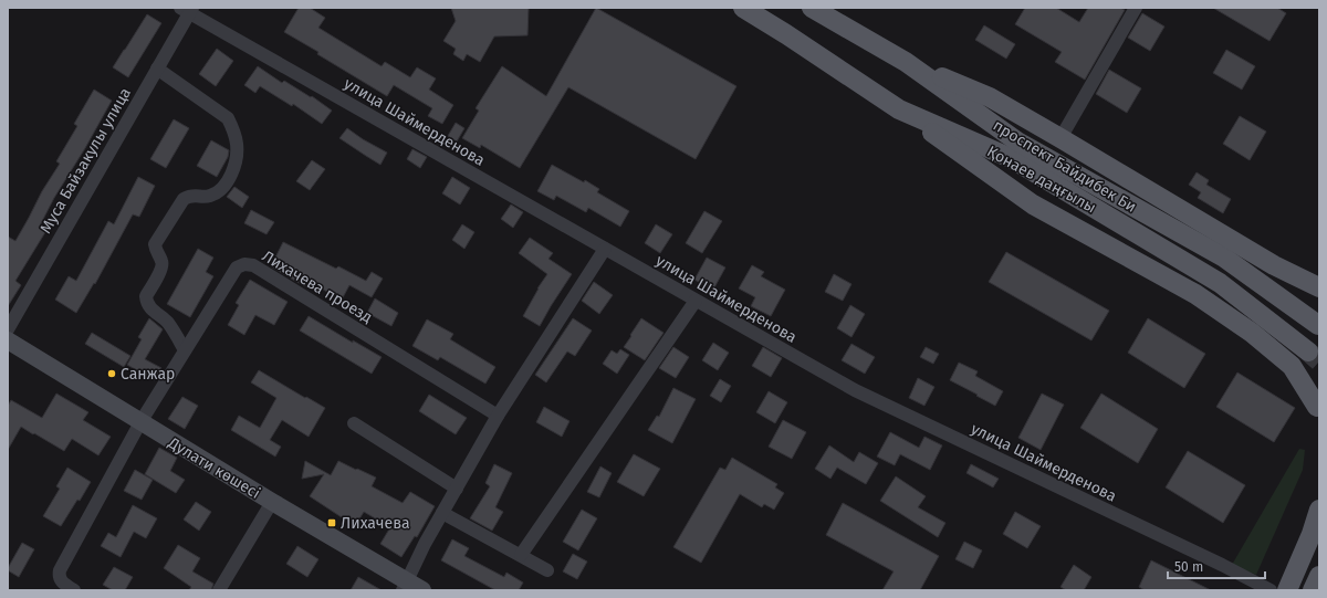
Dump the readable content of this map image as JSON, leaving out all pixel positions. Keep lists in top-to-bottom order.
{
  "streets": {
    "main road": ["проспект Байдибек Би", "Қонаев даңғылы", "Дулати көшесі"],
    "street": ["улица Шаймерденова", "Муса Байзакулы улица", "Лихачева проезд"]
  },
  "crossings": [
    ["улица Шаймерденова", "Муса Байзакулы улица"],
    ["Лихачева проезд", "Дулати көшесі"]
  ],
  "places": {
    "other": ["Санжар"],
    "transit": ["Лихачева"]
  },
  "scale_bar": "50 m"
}
